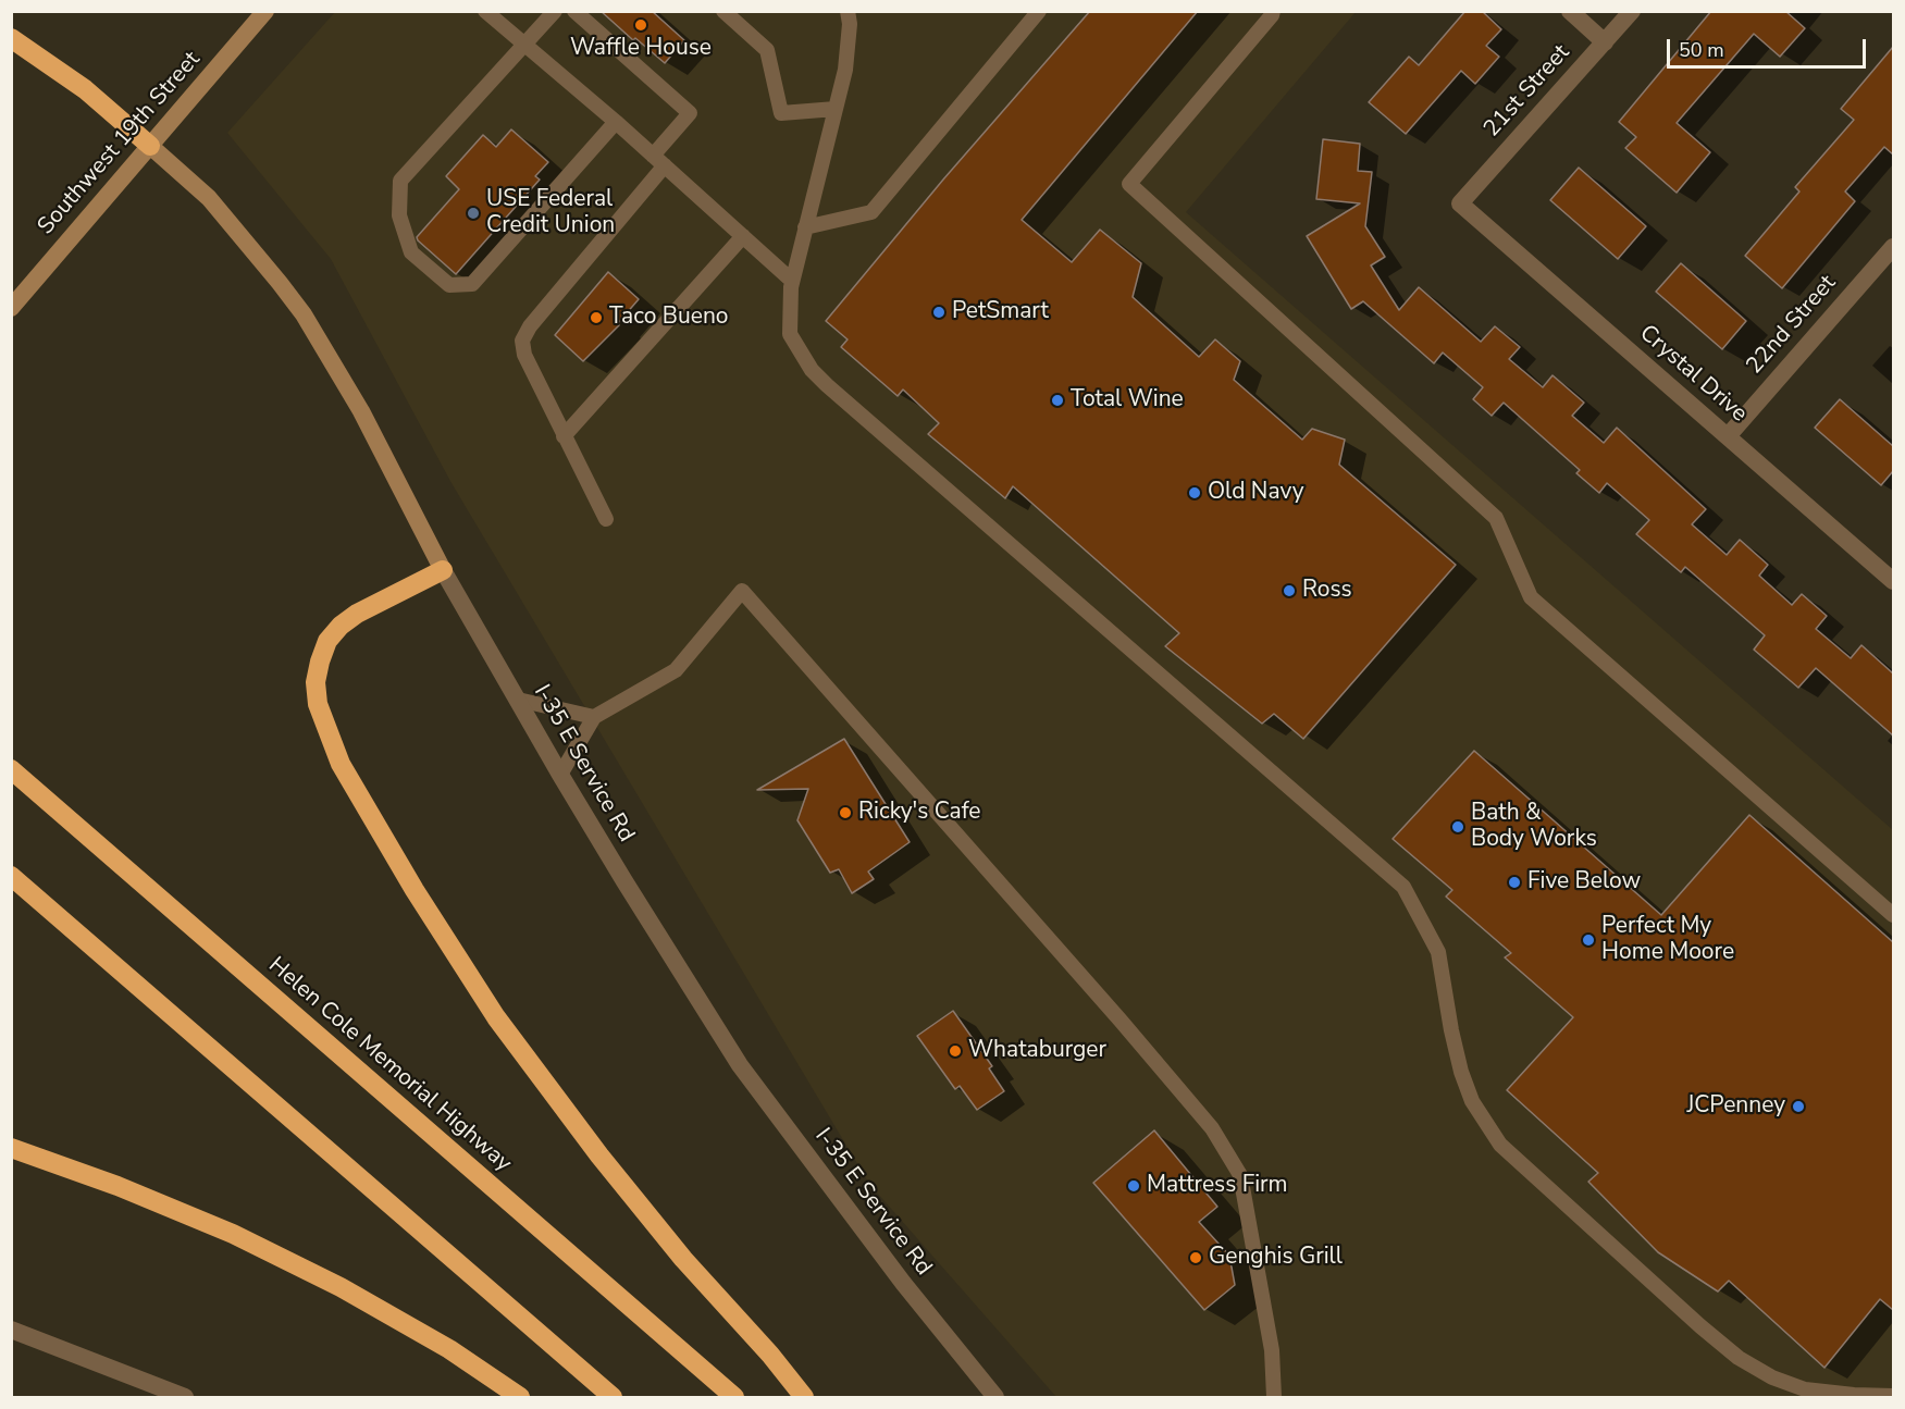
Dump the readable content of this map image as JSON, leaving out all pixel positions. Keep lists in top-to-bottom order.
{
  "streets": {
    "highway": ["Helen Cole Memorial Highway"],
    "main road": ["Southwest 19th Street", "I-35 E Service Rd"],
    "street": ["21st Street", "22nd Street", "Crystal Drive"]
  },
  "crossings": [
    ["21st Street", "Crystal Drive"],
    ["Southwest 19th Street", "I-35 E Service Rd"],
    ["22nd Street", "Crystal Drive"]
  ],
  "places": [
    "Waffle House",
    "USE Federal Credit Union",
    "PetSmart",
    "Taco Bueno",
    "Total Wine",
    "Old Navy",
    "Ross",
    "Ricky's Cafe",
    "Bath & Body Works",
    "Five Below",
    "Perfect My Home Moore",
    "Whataburger",
    "JCPenney",
    "Mattress Firm",
    "Genghis Grill"
  ],
  "scale_bar": "50 m"
}
